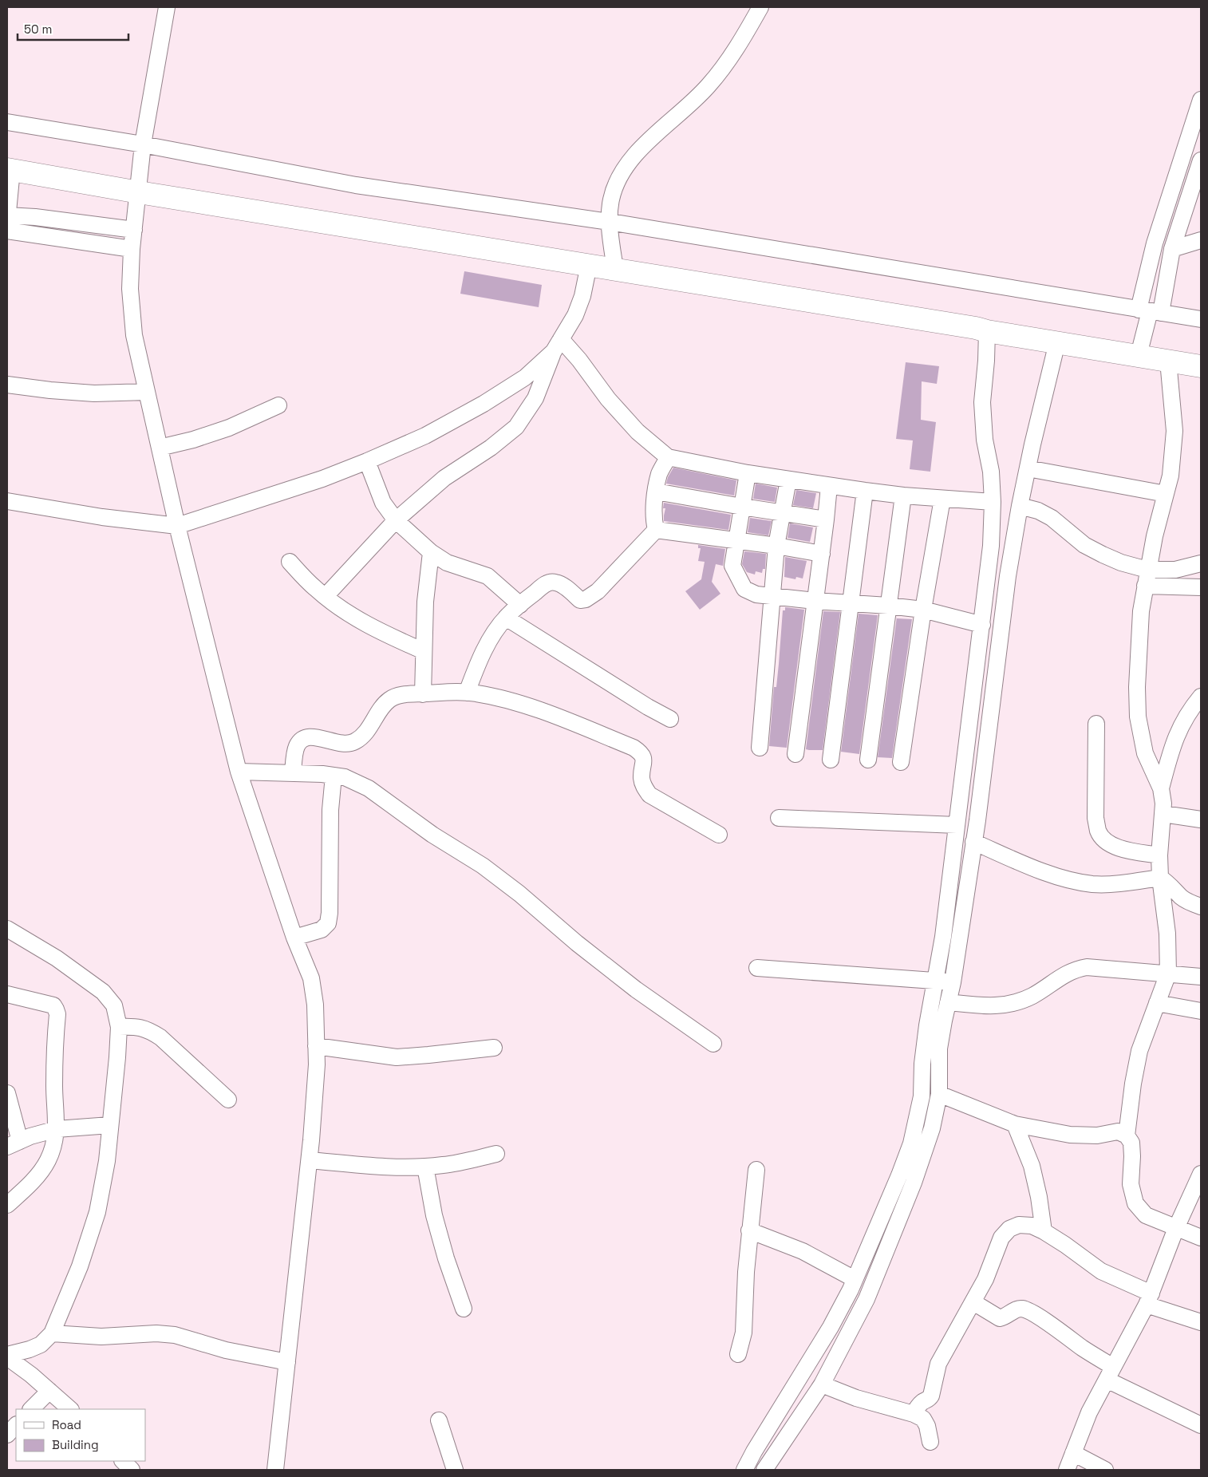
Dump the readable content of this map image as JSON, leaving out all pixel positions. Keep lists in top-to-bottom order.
{
  "legend": ["Road", "Building"],
  "scale_bar": "50 m"
}
